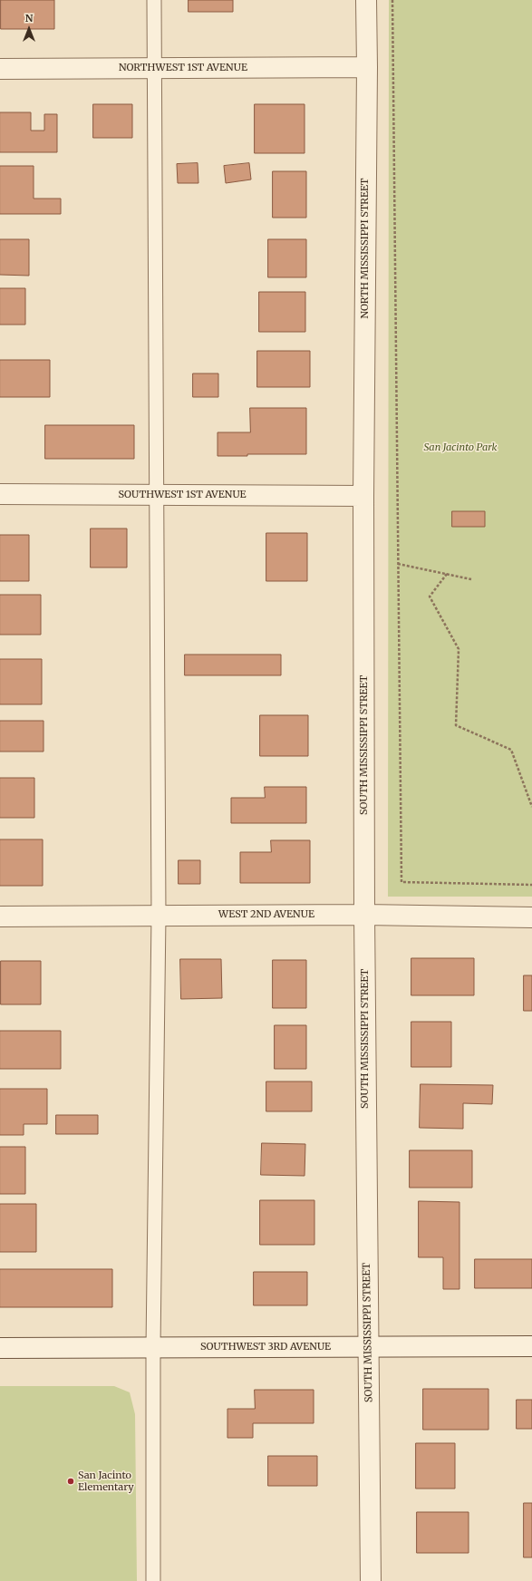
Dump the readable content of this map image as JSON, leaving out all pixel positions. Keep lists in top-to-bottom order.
{
  "streets": {
    "street": [
      "NORTHWEST 1ST AVENUE",
      "NORTH MISSISSIPPI STREET",
      "SOUTHWEST 1ST AVENUE",
      "SOUTH MISSISSIPPI STREET",
      "WEST 2ND AVENUE",
      "SOUTHWEST 3RD AVENUE"
    ]
  },
  "crossings": [
    ["NORTHWEST 1ST AVENUE", "NORTH MISSISSIPPI STREET"],
    ["NORTH MISSISSIPPI STREET", "SOUTHWEST 1ST AVENUE"],
    ["NORTH MISSISSIPPI STREET", "SOUTH MISSISSIPPI STREET"],
    ["SOUTHWEST 1ST AVENUE", "SOUTH MISSISSIPPI STREET"],
    ["SOUTH MISSISSIPPI STREET", "WEST 2ND AVENUE"],
    ["SOUTH MISSISSIPPI STREET", "SOUTHWEST 3RD AVENUE"]
  ],
  "parks": ["San Jacinto Park"],
  "places": ["San Jacinto Elementary"],
  "north": "top"
}
